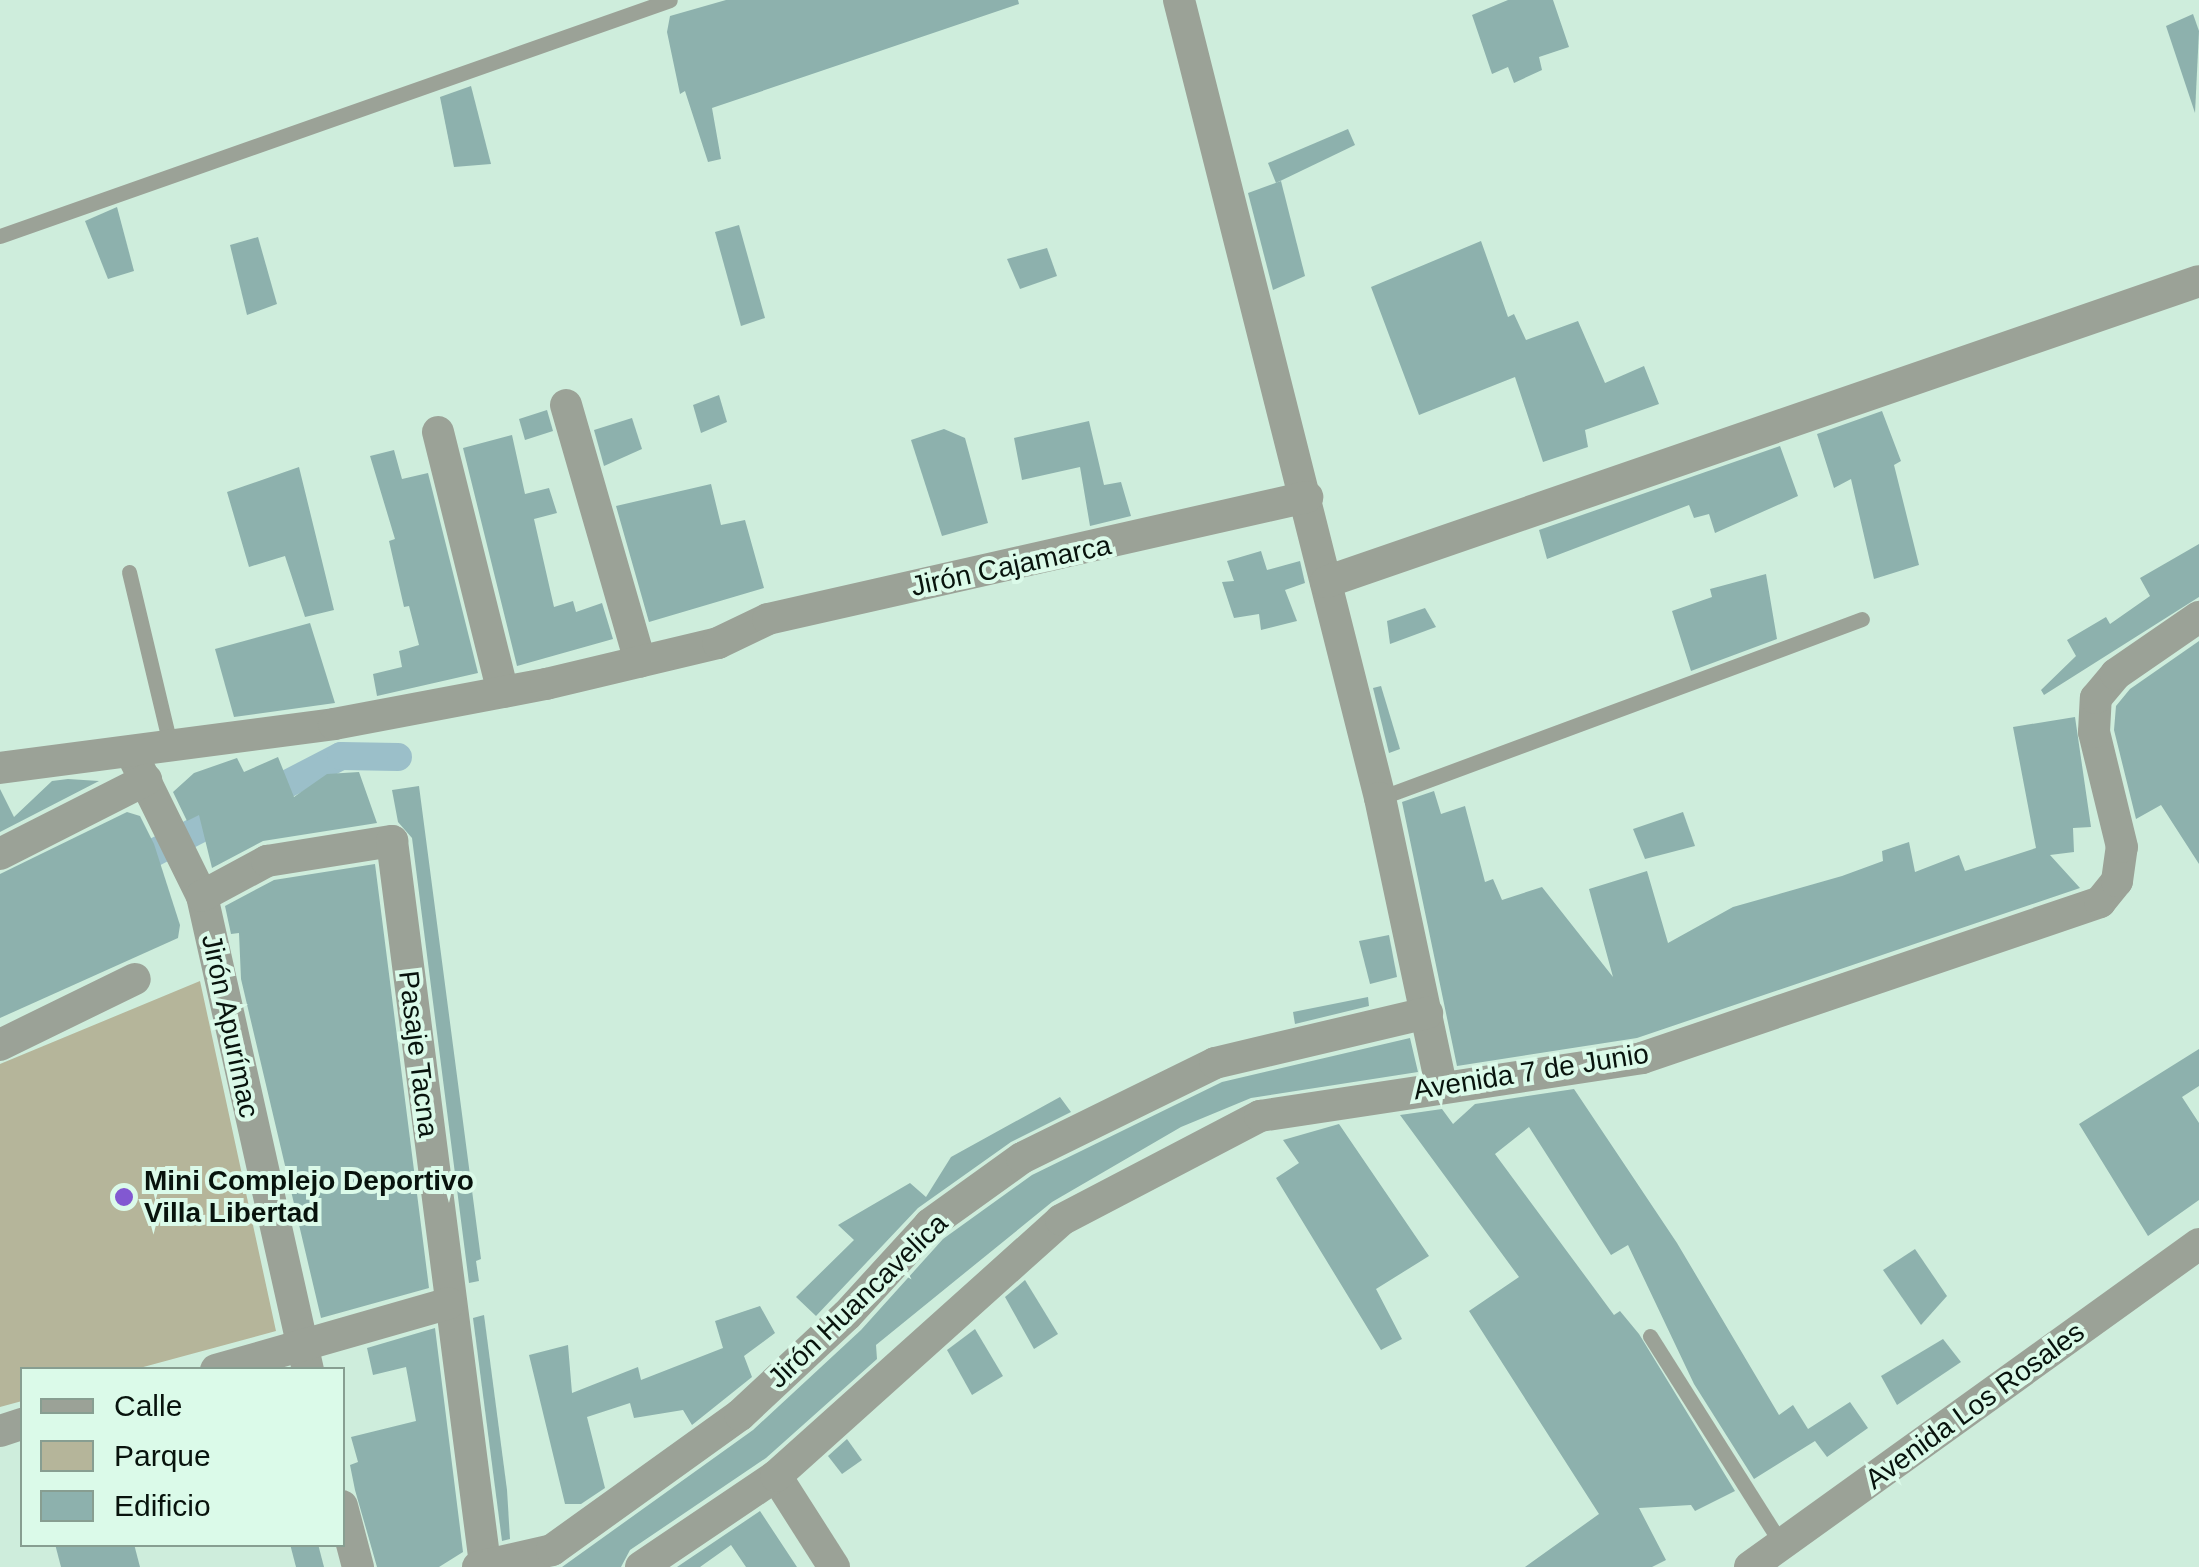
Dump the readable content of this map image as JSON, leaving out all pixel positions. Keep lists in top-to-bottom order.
{
  "streets": {
    "street": [
      "Jirón Cajamarca",
      "Jirón Apurímac",
      "Pasaje Tacna",
      "Avenida 7 de Junio",
      "Jirón Huancavelica",
      "Avenida Los Rosales"
    ]
  },
  "crossings": [
    ["Jirón Cajamarca", "Jirón Apurímac"],
    ["Jirón Apurímac", "Pasaje Tacna"],
    ["Pasaje Tacna", "Jirón Huancavelica"]
  ],
  "places": ["Mini Complejo Deportivo Villa Libertad"],
  "legend": ["Calle", "Parque", "Edificio"]
}
